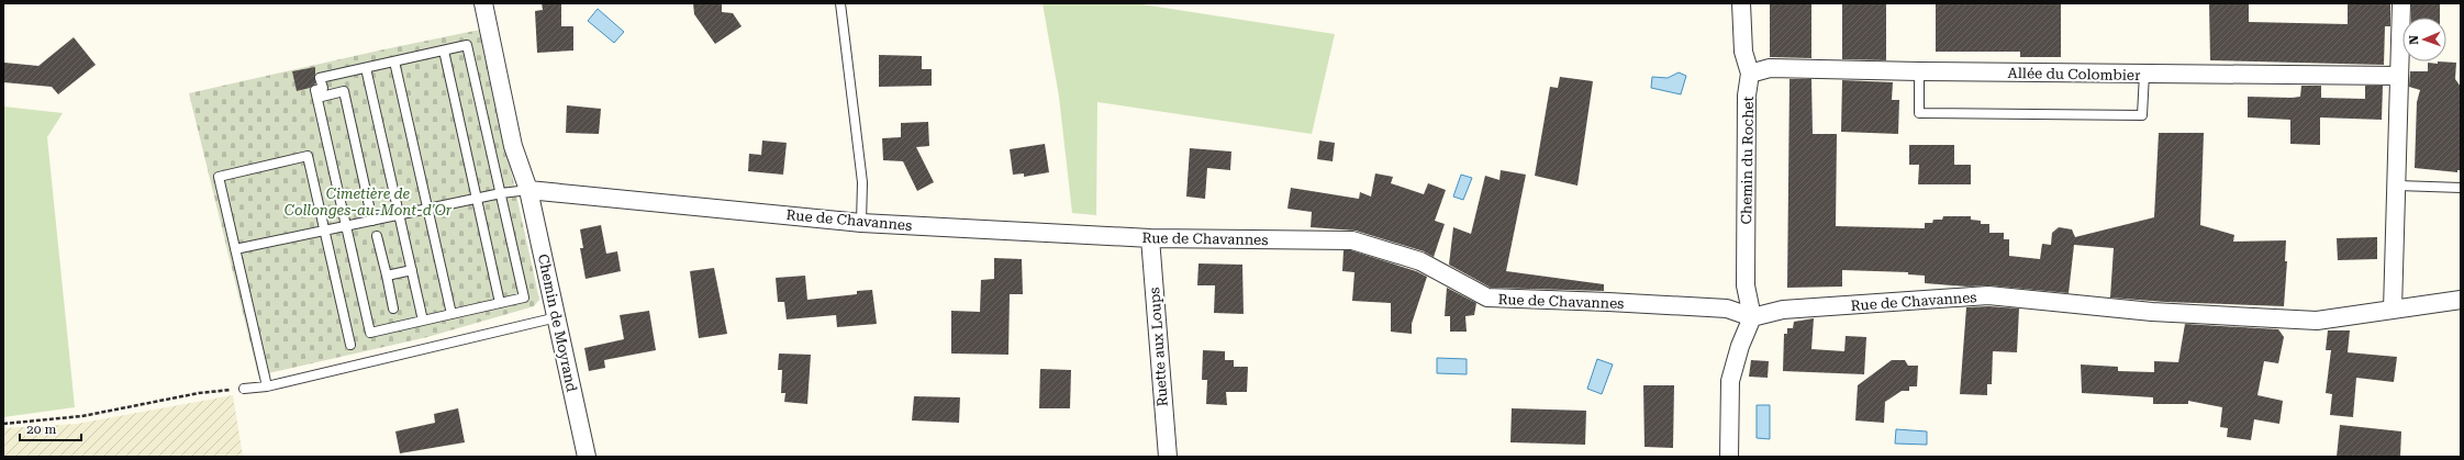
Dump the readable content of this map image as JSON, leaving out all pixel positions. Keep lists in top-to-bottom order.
{
  "streets": {
    "street": [
      "Allée du Colombier",
      "Chemin du Rochet",
      "Rue de Chavannes",
      "Chemin de Moyrand",
      "Ruette aux Loups"
    ]
  },
  "crossings": [
    ["Allée du Colombier", "Chemin du Rochet"],
    ["Chemin du Rochet", "Rue de Chavannes"],
    ["Rue de Chavannes", "Chemin de Moyrand"],
    ["Rue de Chavannes", "Ruette aux Loups"]
  ],
  "parks": ["Cimetière de Collonges-au-Mont-d'Or"],
  "scale_bar": "20 m",
  "north": "left"
}
